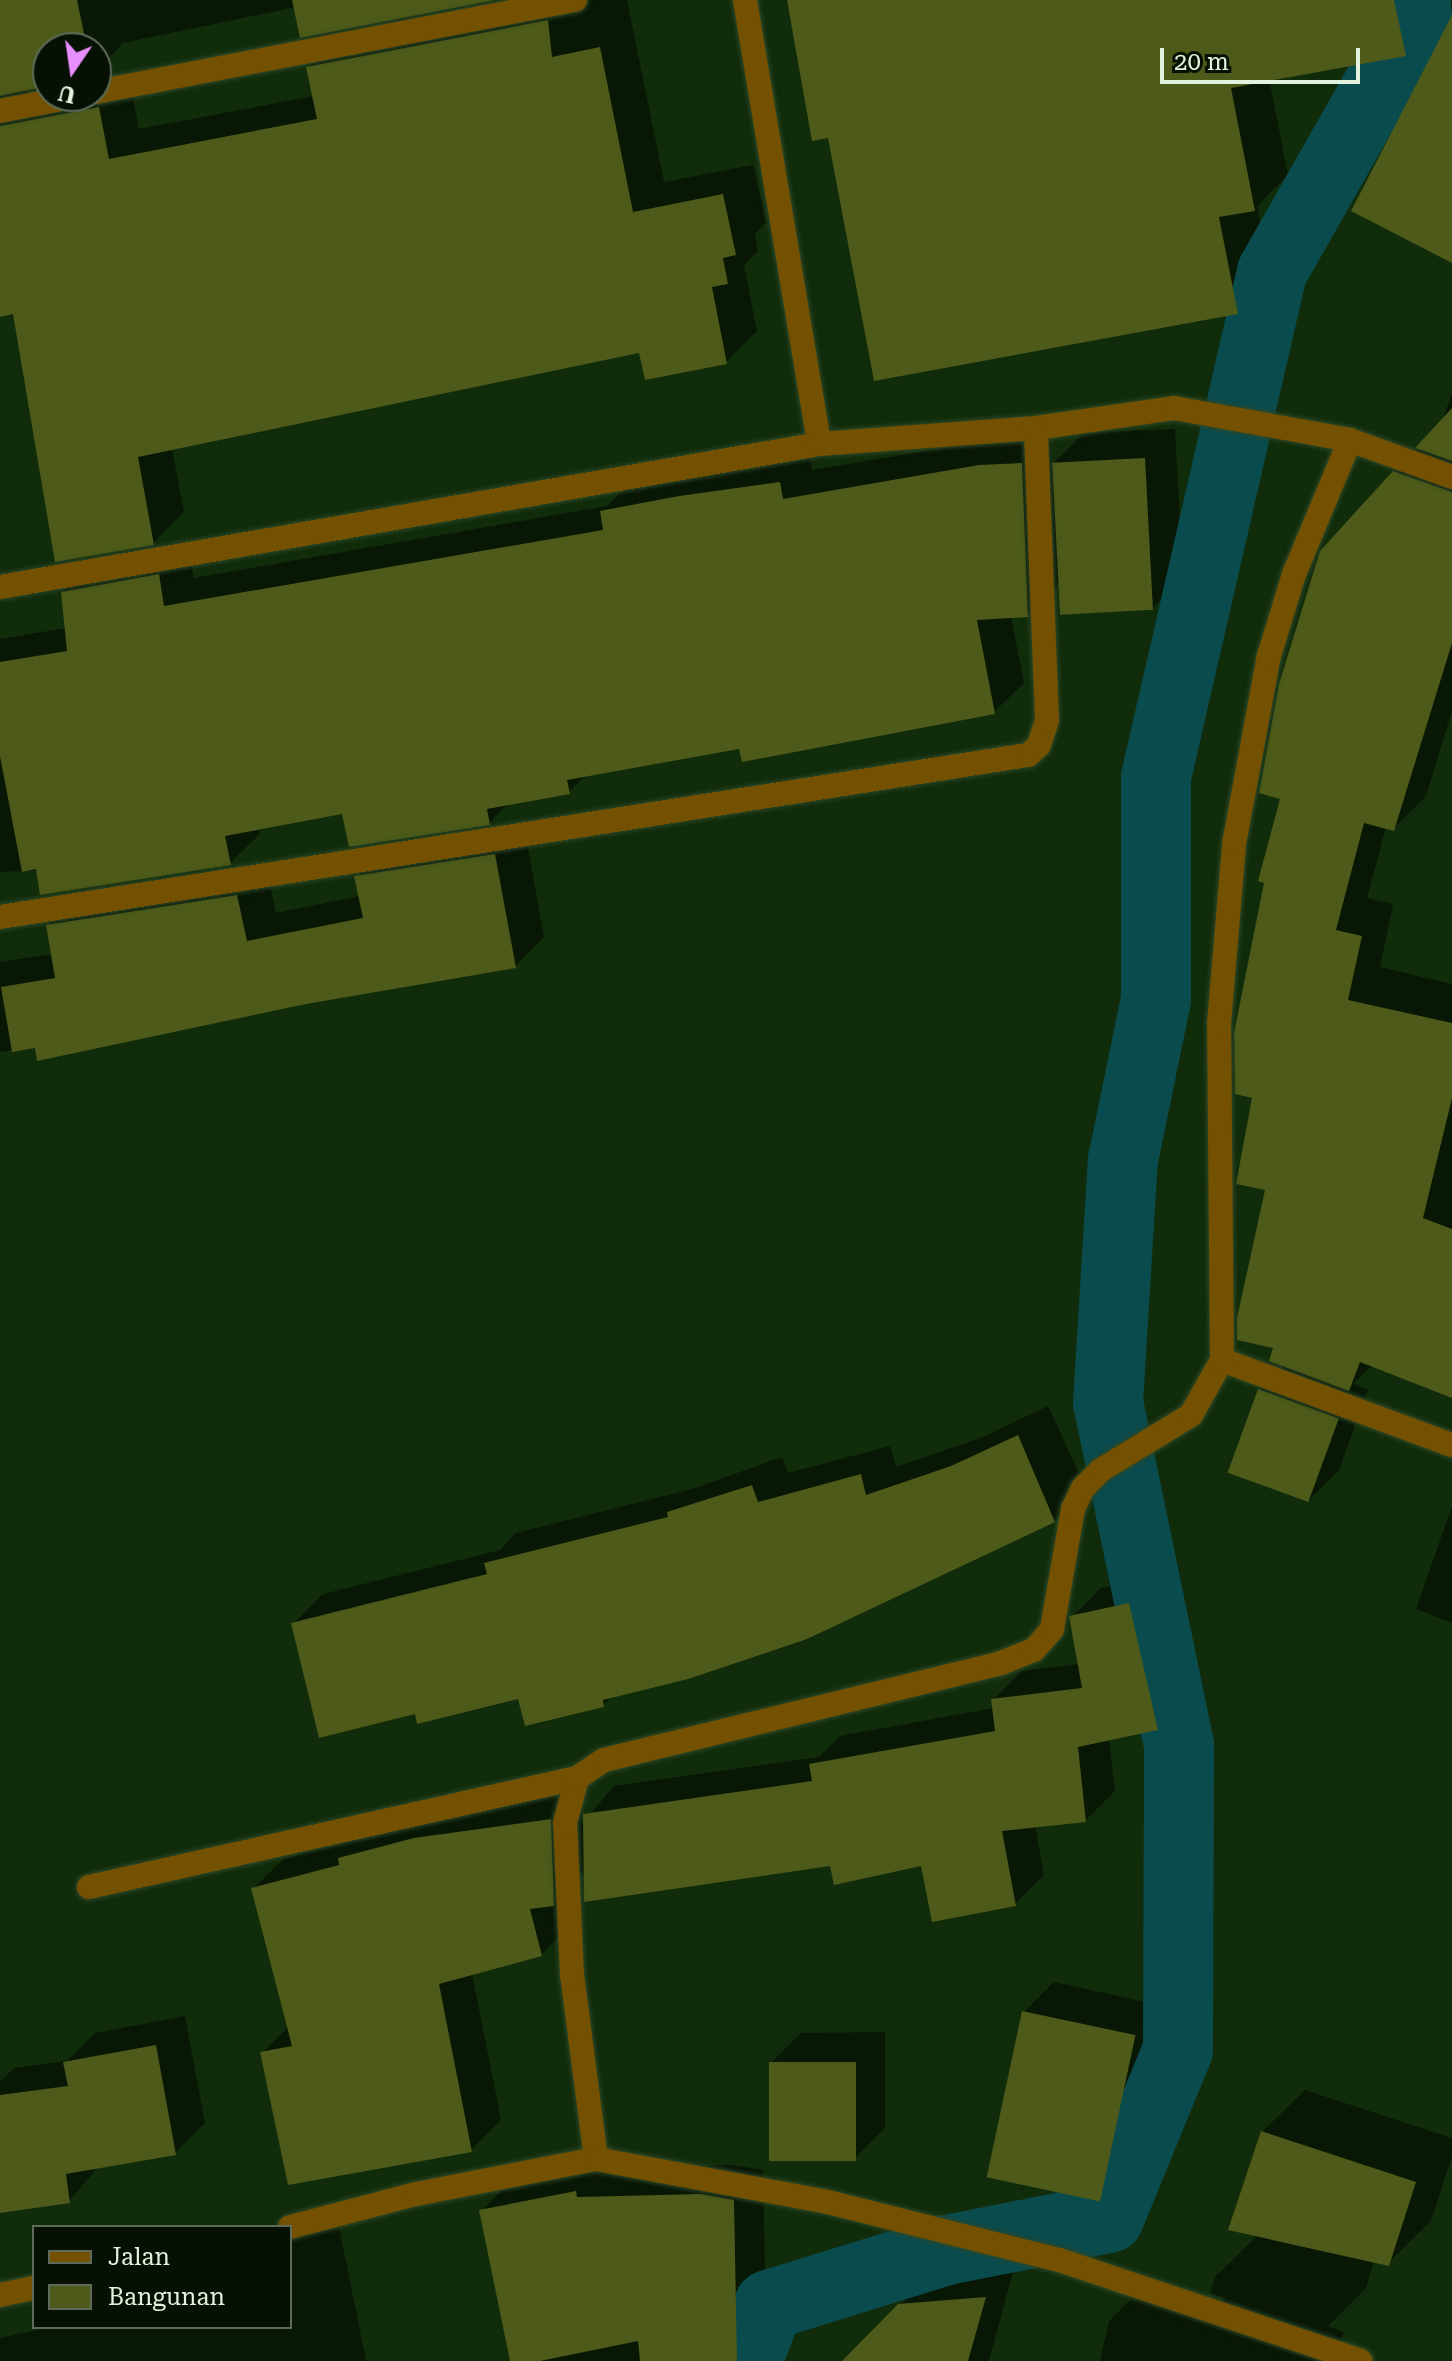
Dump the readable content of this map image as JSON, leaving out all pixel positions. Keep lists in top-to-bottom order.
{
  "legend": ["Jalan", "Bangunan"],
  "scale_bar": "20 m",
  "north": "bottom"
}
